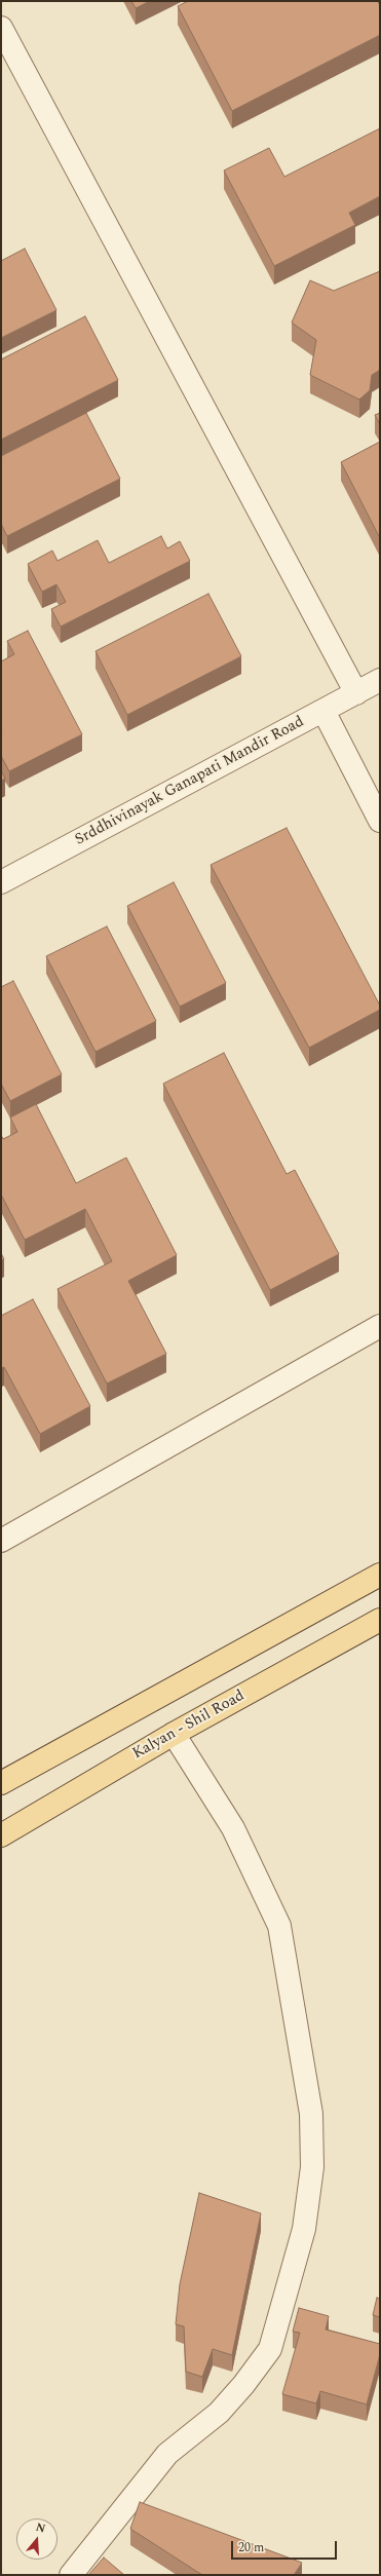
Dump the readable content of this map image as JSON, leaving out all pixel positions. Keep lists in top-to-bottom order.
{
  "streets": {
    "main road": ["Kalyan - Shil Road"],
    "street": ["Srddhivinayak Ganapati Mandir Road"]
  },
  "scale_bar": "20 m",
  "north": "top"
}
